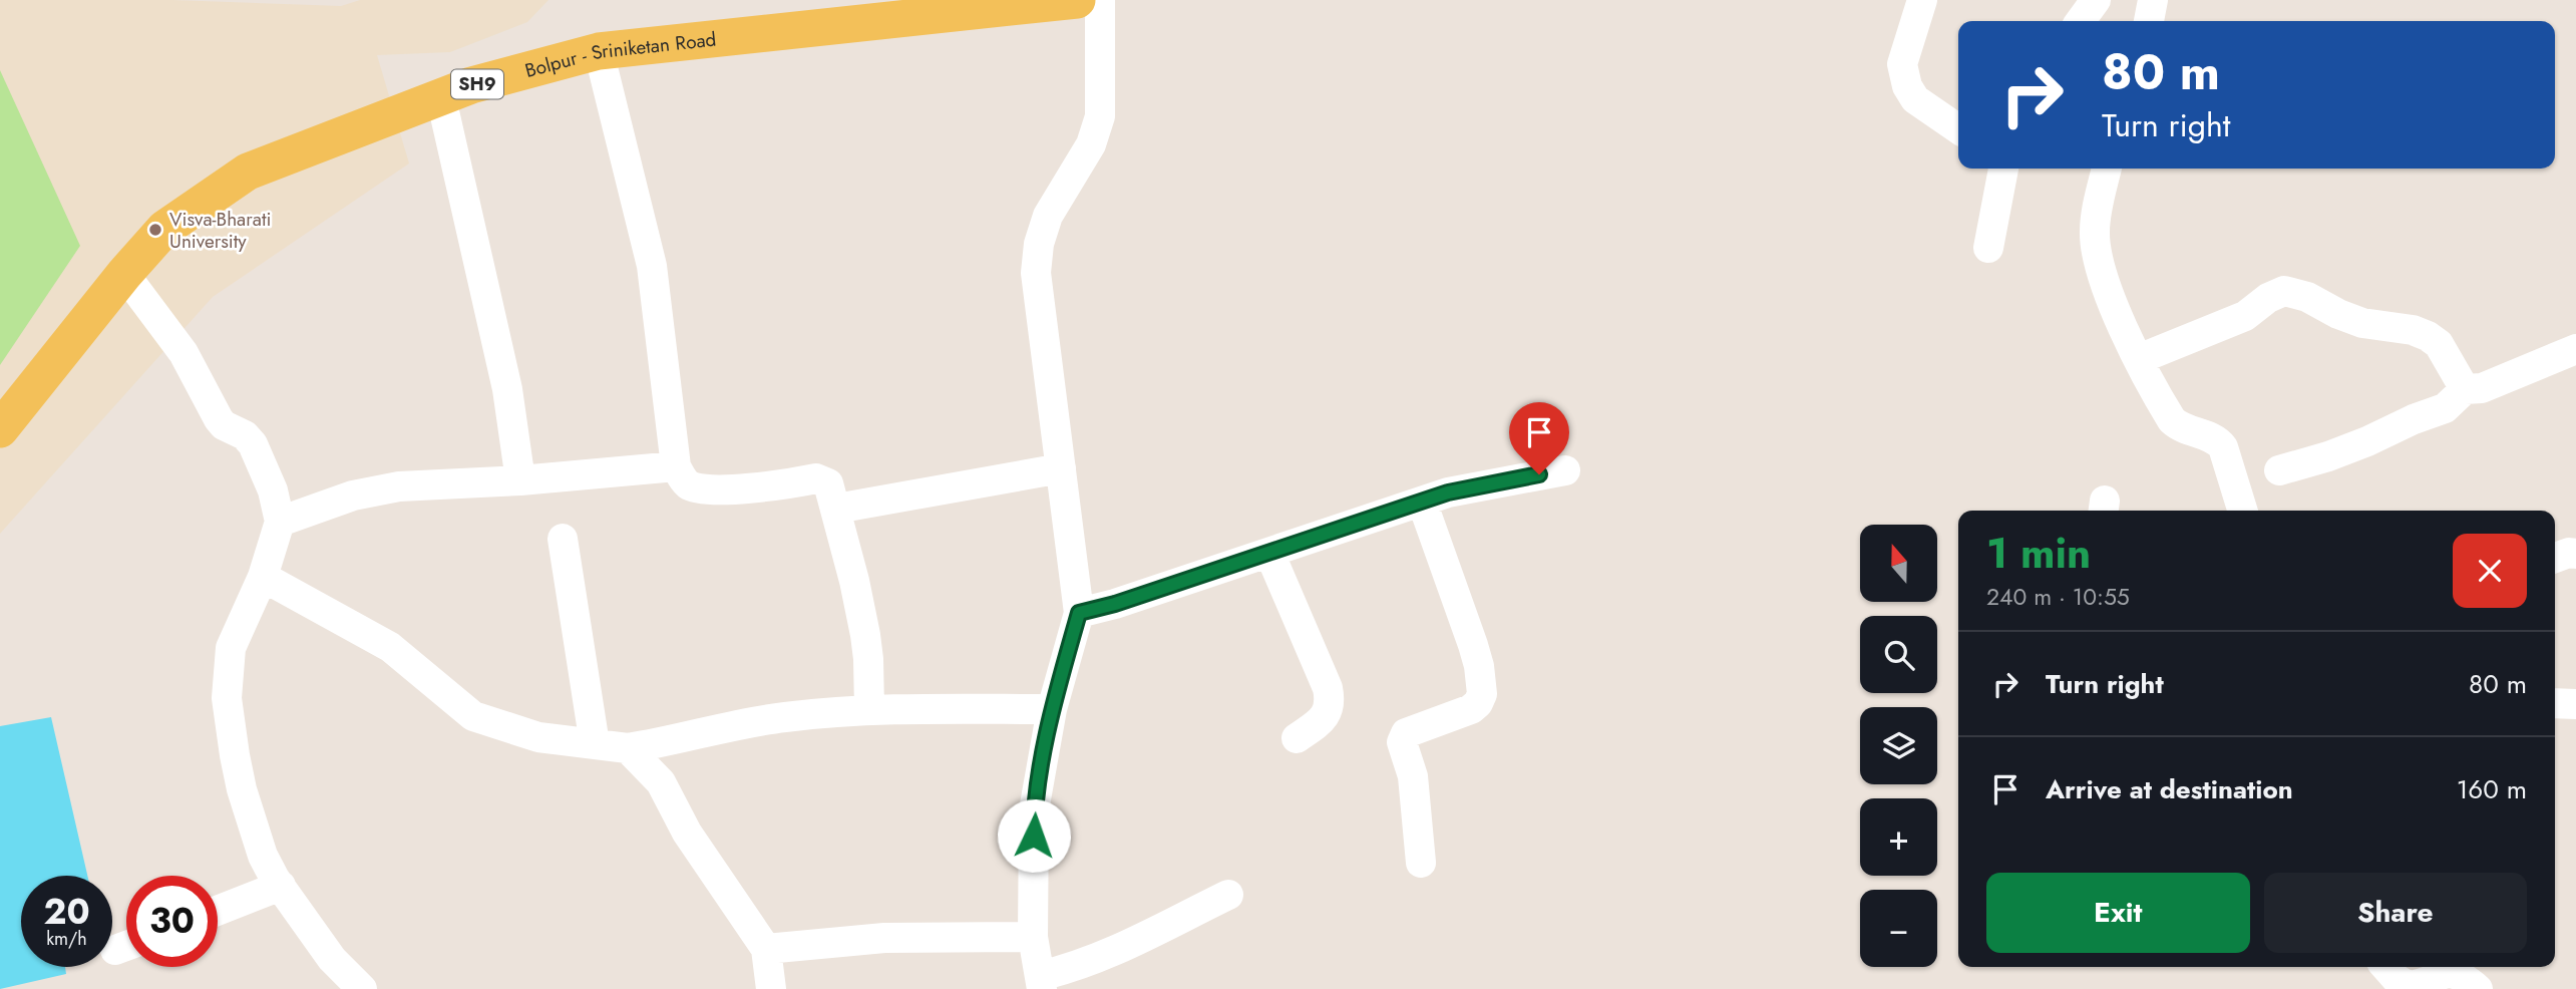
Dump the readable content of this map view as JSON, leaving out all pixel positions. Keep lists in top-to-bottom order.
{
  "streets": {
    "main road": ["Bolpur - Sriniketan Road", "SH9"]
  },
  "places": ["Visva-Bharati University"],
  "north": "top",
  "page": {
    "turn": ["80 m", "Turn right"],
    "heading": ["1 min", "240 m · 10:55"],
    "map_buttons": ["+", "−"],
    "list": [
      {
        "name": "Turn right",
        "value": "80 m"
      },
      {
        "name": "Arrive at destination",
        "value": "160 m"
      }
    ],
    "buttons": ["Exit", "Share"],
    "speed": "20 km/h",
    "limit": "30"
  }
}
